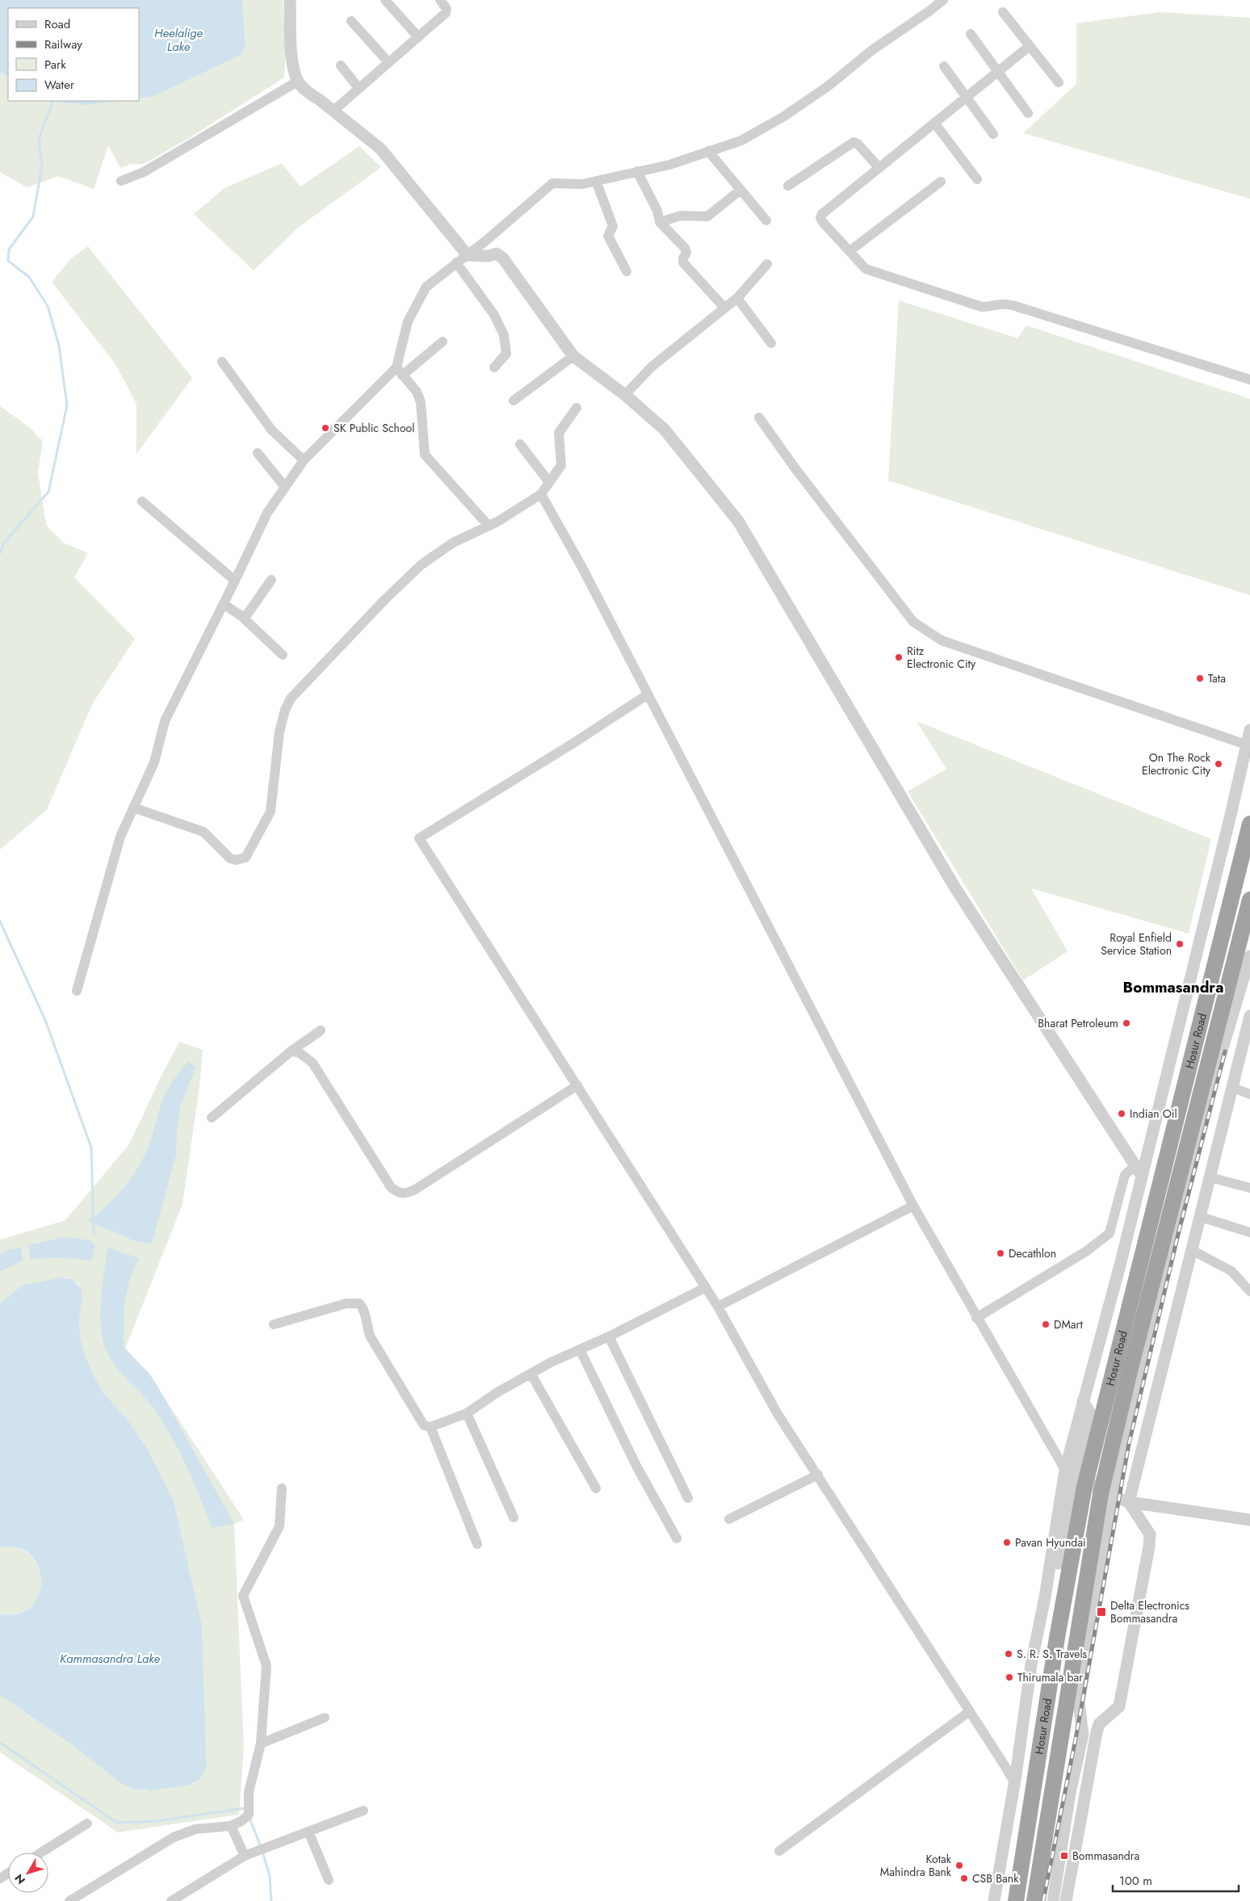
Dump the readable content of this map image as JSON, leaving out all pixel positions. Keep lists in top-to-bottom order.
{
  "streets": {
    "highway": ["Hosur Road"]
  },
  "districts": ["Bommasandra"],
  "water": ["Heelalige Lake", "Kammasandra Lake"],
  "places": {
    "other": [
      "SK Public School",
      "Ritz Electronic City",
      "Tata",
      "On The Rock Electronic City",
      "Royal Enfield Service Station",
      "Bharat Petroleum",
      "Indian Oil",
      "Decathlon",
      "DMart",
      "Pavan Hyundai",
      "S. R. S. Travels",
      "Thirumala bar",
      "Kotak Mahindra Bank",
      "CSB Bank"
    ],
    "transit": ["Delta Electronics Bommasandra", "Bommasandra"]
  },
  "legend": [
    "Road",
    "Railway",
    "Park",
    "Water"
  ],
  "scale_bar": "100 m",
  "north": "bottom left"
}
